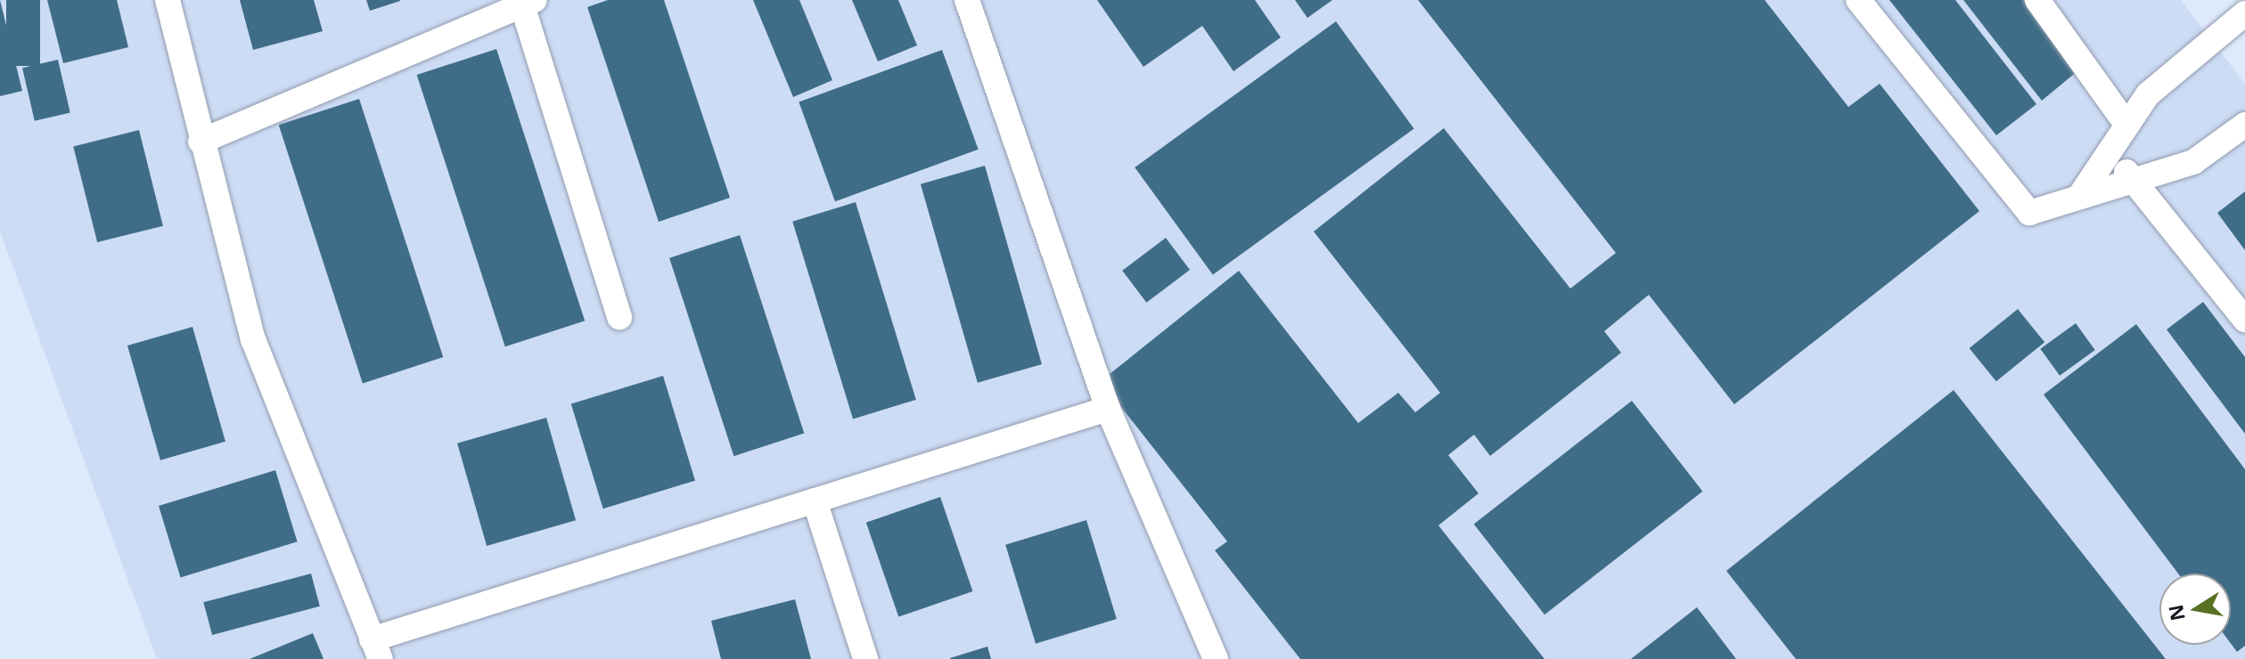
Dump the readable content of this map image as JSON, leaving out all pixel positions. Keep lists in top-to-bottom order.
{
  "north": "left"
}
